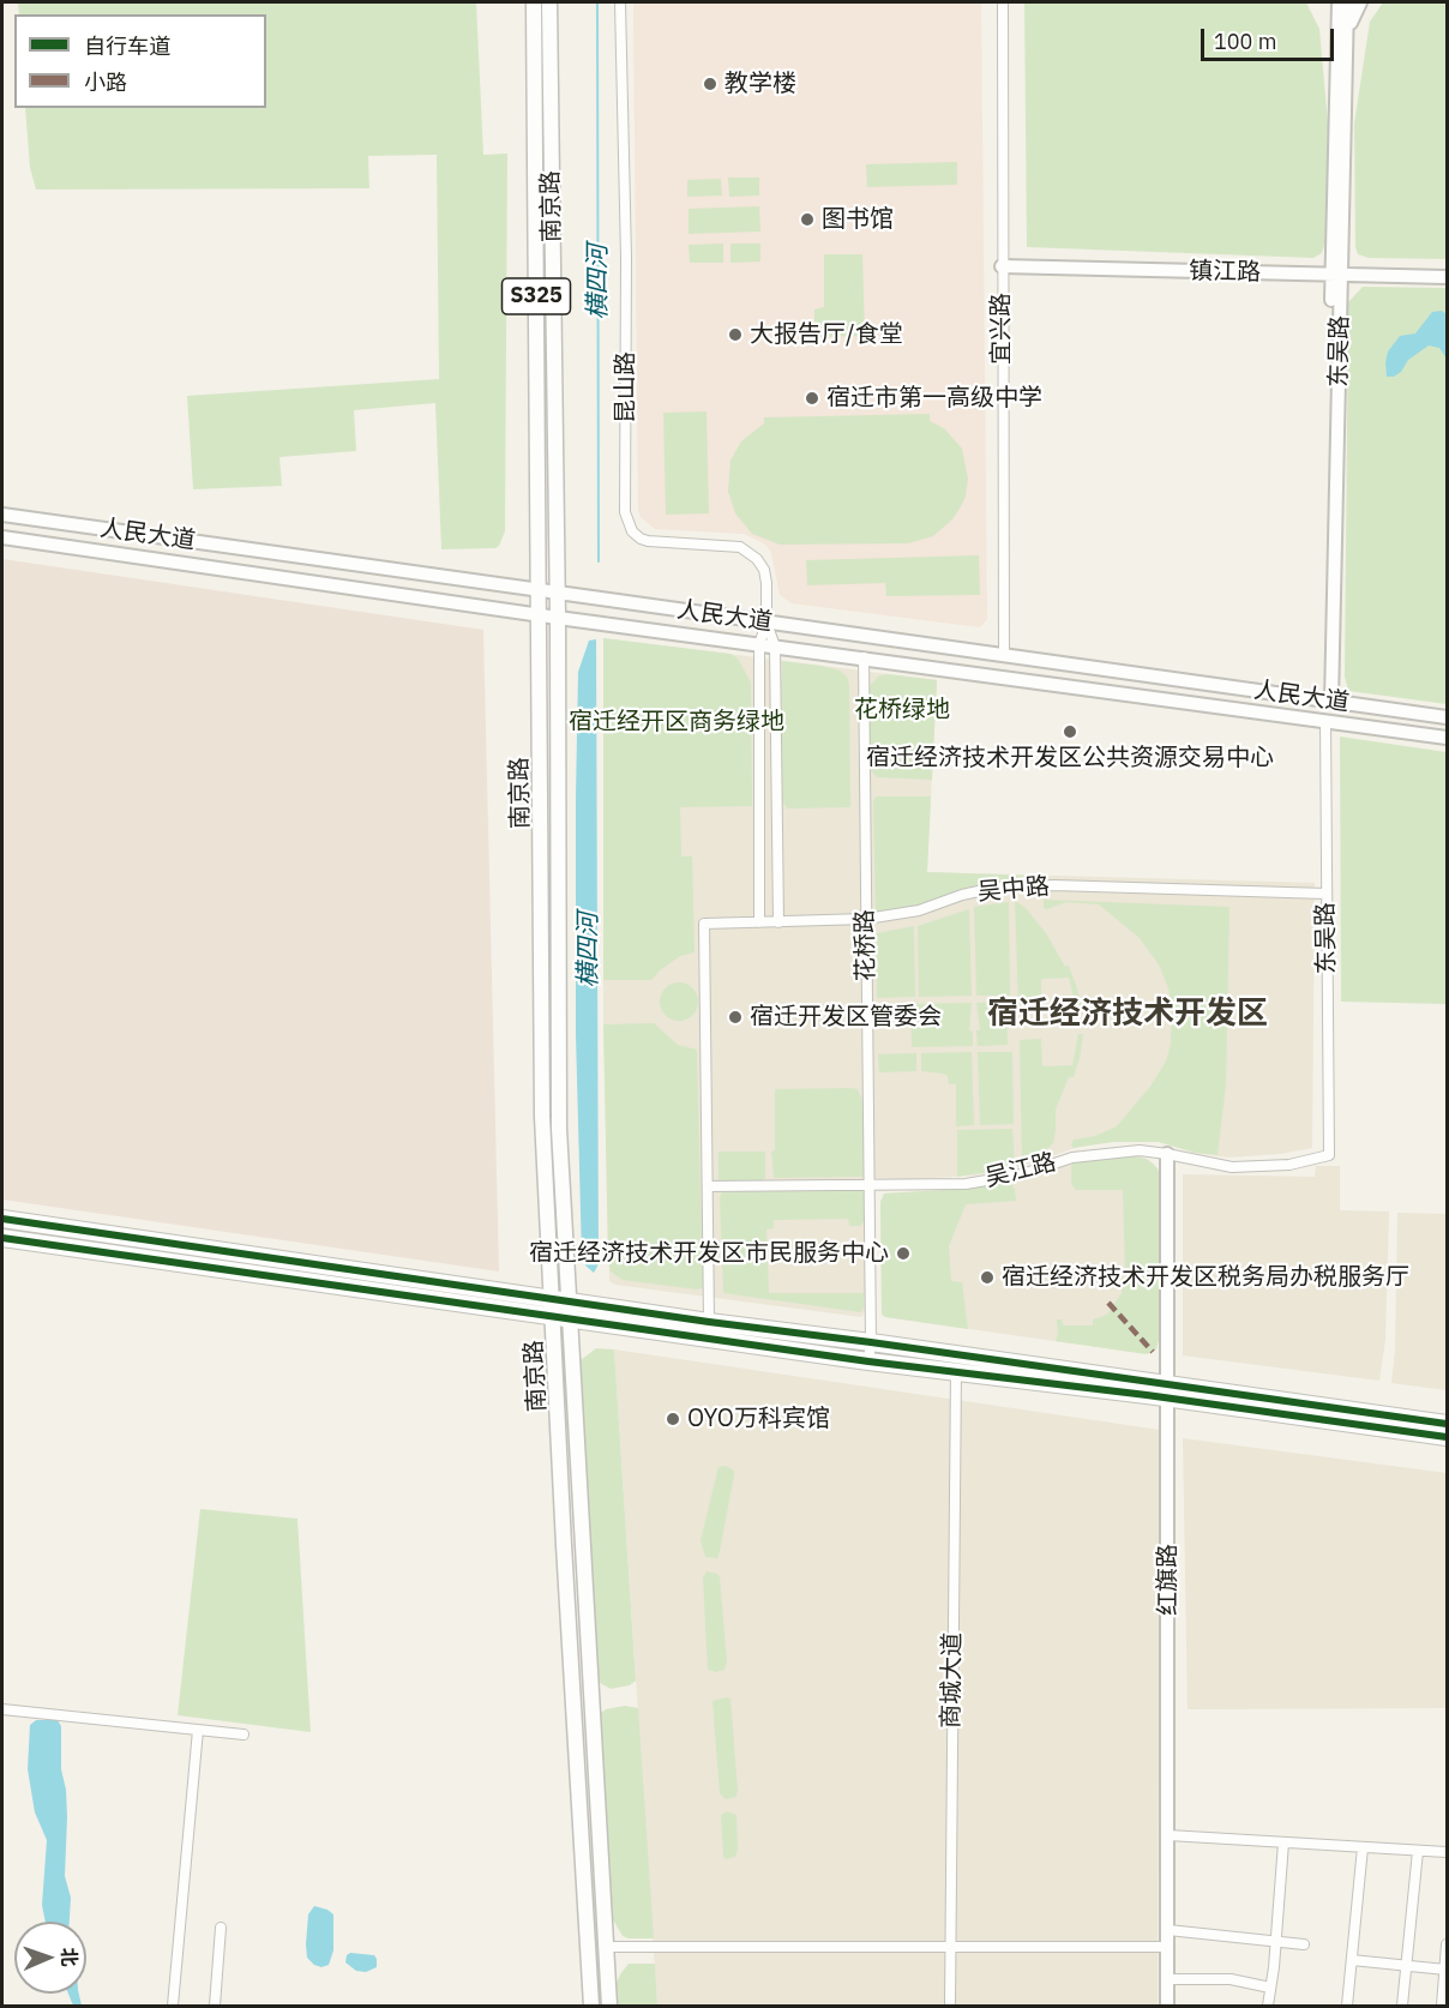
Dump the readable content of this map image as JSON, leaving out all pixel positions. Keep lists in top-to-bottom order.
{
  "streets": {
    "main road": ["南京路", "S325"],
    "street": [
      "镇江路",
      "宜兴路",
      "东吴路",
      "昆山路",
      "人民大道",
      "吴中路",
      "花桥路",
      "吴江路",
      "红旗路",
      "商城大道"
    ]
  },
  "crossings": [
    ["南京路", "人民大道"],
    ["镇江路", "宜兴路"],
    ["镇江路", "东吴路"],
    ["宜兴路", "人民大道"],
    ["东吴路", "人民大道"],
    ["东吴路", "吴中路"],
    ["东吴路", "吴江路"],
    ["昆山路", "人民大道"],
    ["人民大道", "花桥路"],
    ["吴中路", "花桥路"],
    ["吴中路", "吴江路"],
    ["花桥路", "吴江路"],
    ["吴江路", "红旗路"]
  ],
  "districts": ["宿迁经济技术开发区"],
  "water": ["横四河"],
  "parks": ["花桥绿地", "宿迁经开区商务绿地"],
  "places": [
    "教学楼",
    "图书馆",
    "大报告厅/食堂",
    "宿迁市第一高级中学",
    "宿迁经济技术开发区公共资源交易中心",
    "宿迁开发区管委会",
    "宿迁经济技术开发区市民服务中心",
    "宿迁经济技术开发区税务局办税服务厅",
    "OYO万科宾馆"
  ],
  "legend": ["自行车道", "小路"],
  "scale_bar": "100 m",
  "north": "right"
}
